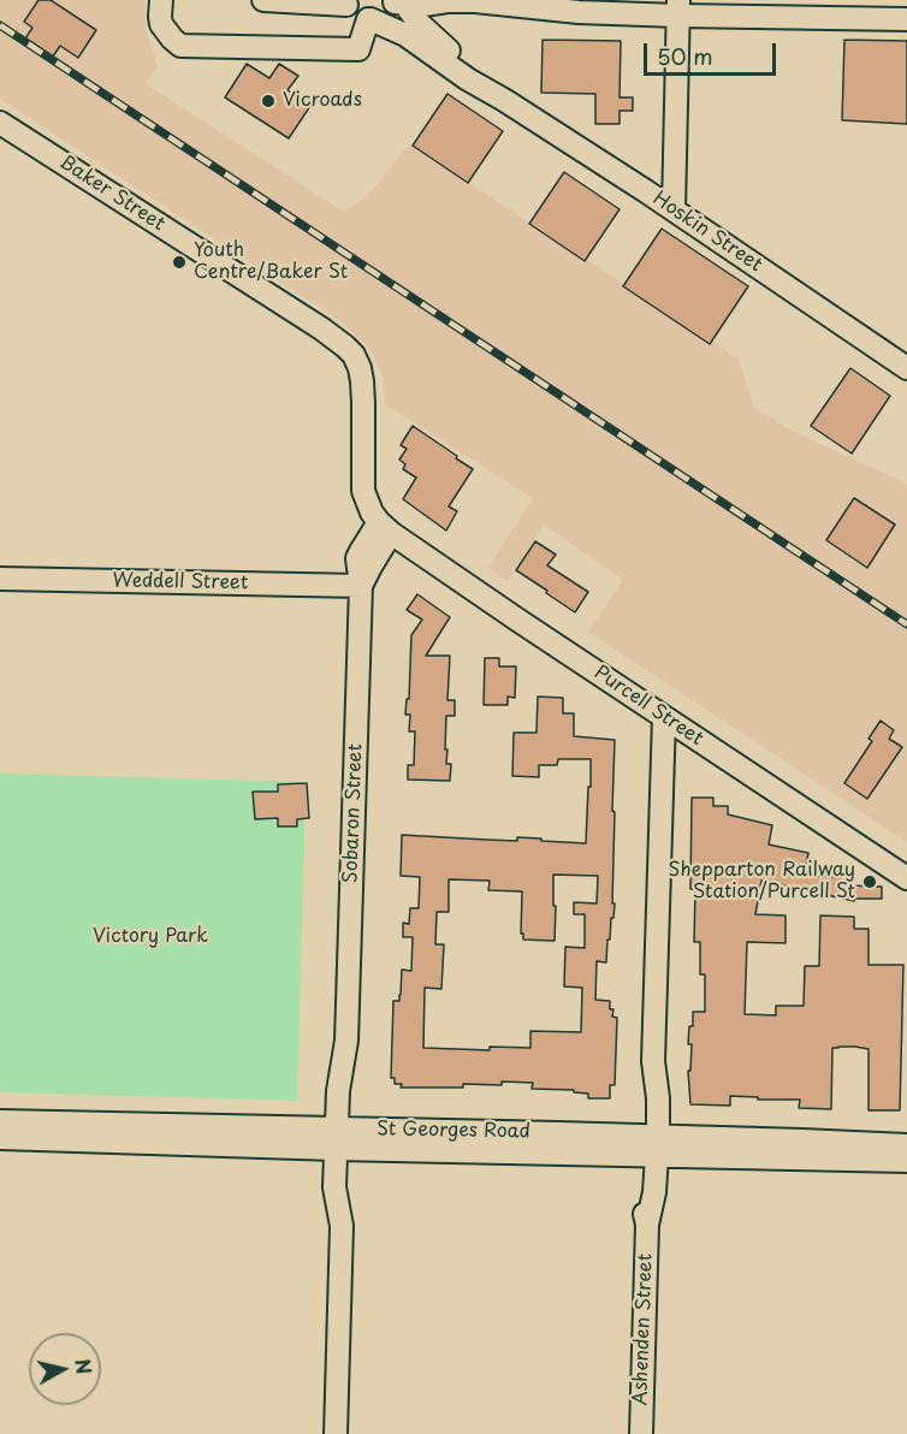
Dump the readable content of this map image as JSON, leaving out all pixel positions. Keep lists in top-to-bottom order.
{
  "streets": {
    "street": [
      "Baker Street",
      "Hoskin Street",
      "Weddell Street",
      "Purcell Street",
      "Sobaron Street",
      "St Georges Road",
      "Ashenden Street"
    ]
  },
  "crossings": [
    ["Baker Street", "Purcell Street"],
    ["Baker Street", "Sobaron Street"],
    ["Weddell Street", "Sobaron Street"],
    ["Purcell Street", "Sobaron Street"],
    ["Purcell Street", "Ashenden Street"],
    ["Sobaron Street", "St Georges Road"],
    ["St Georges Road", "Ashenden Street"]
  ],
  "parks": ["Victory Park"],
  "places": ["Vicroads", "Youth Centre/Baker St", "Shepparton Railway Station/Purcell St"],
  "scale_bar": "50 m",
  "north": "right"
}
